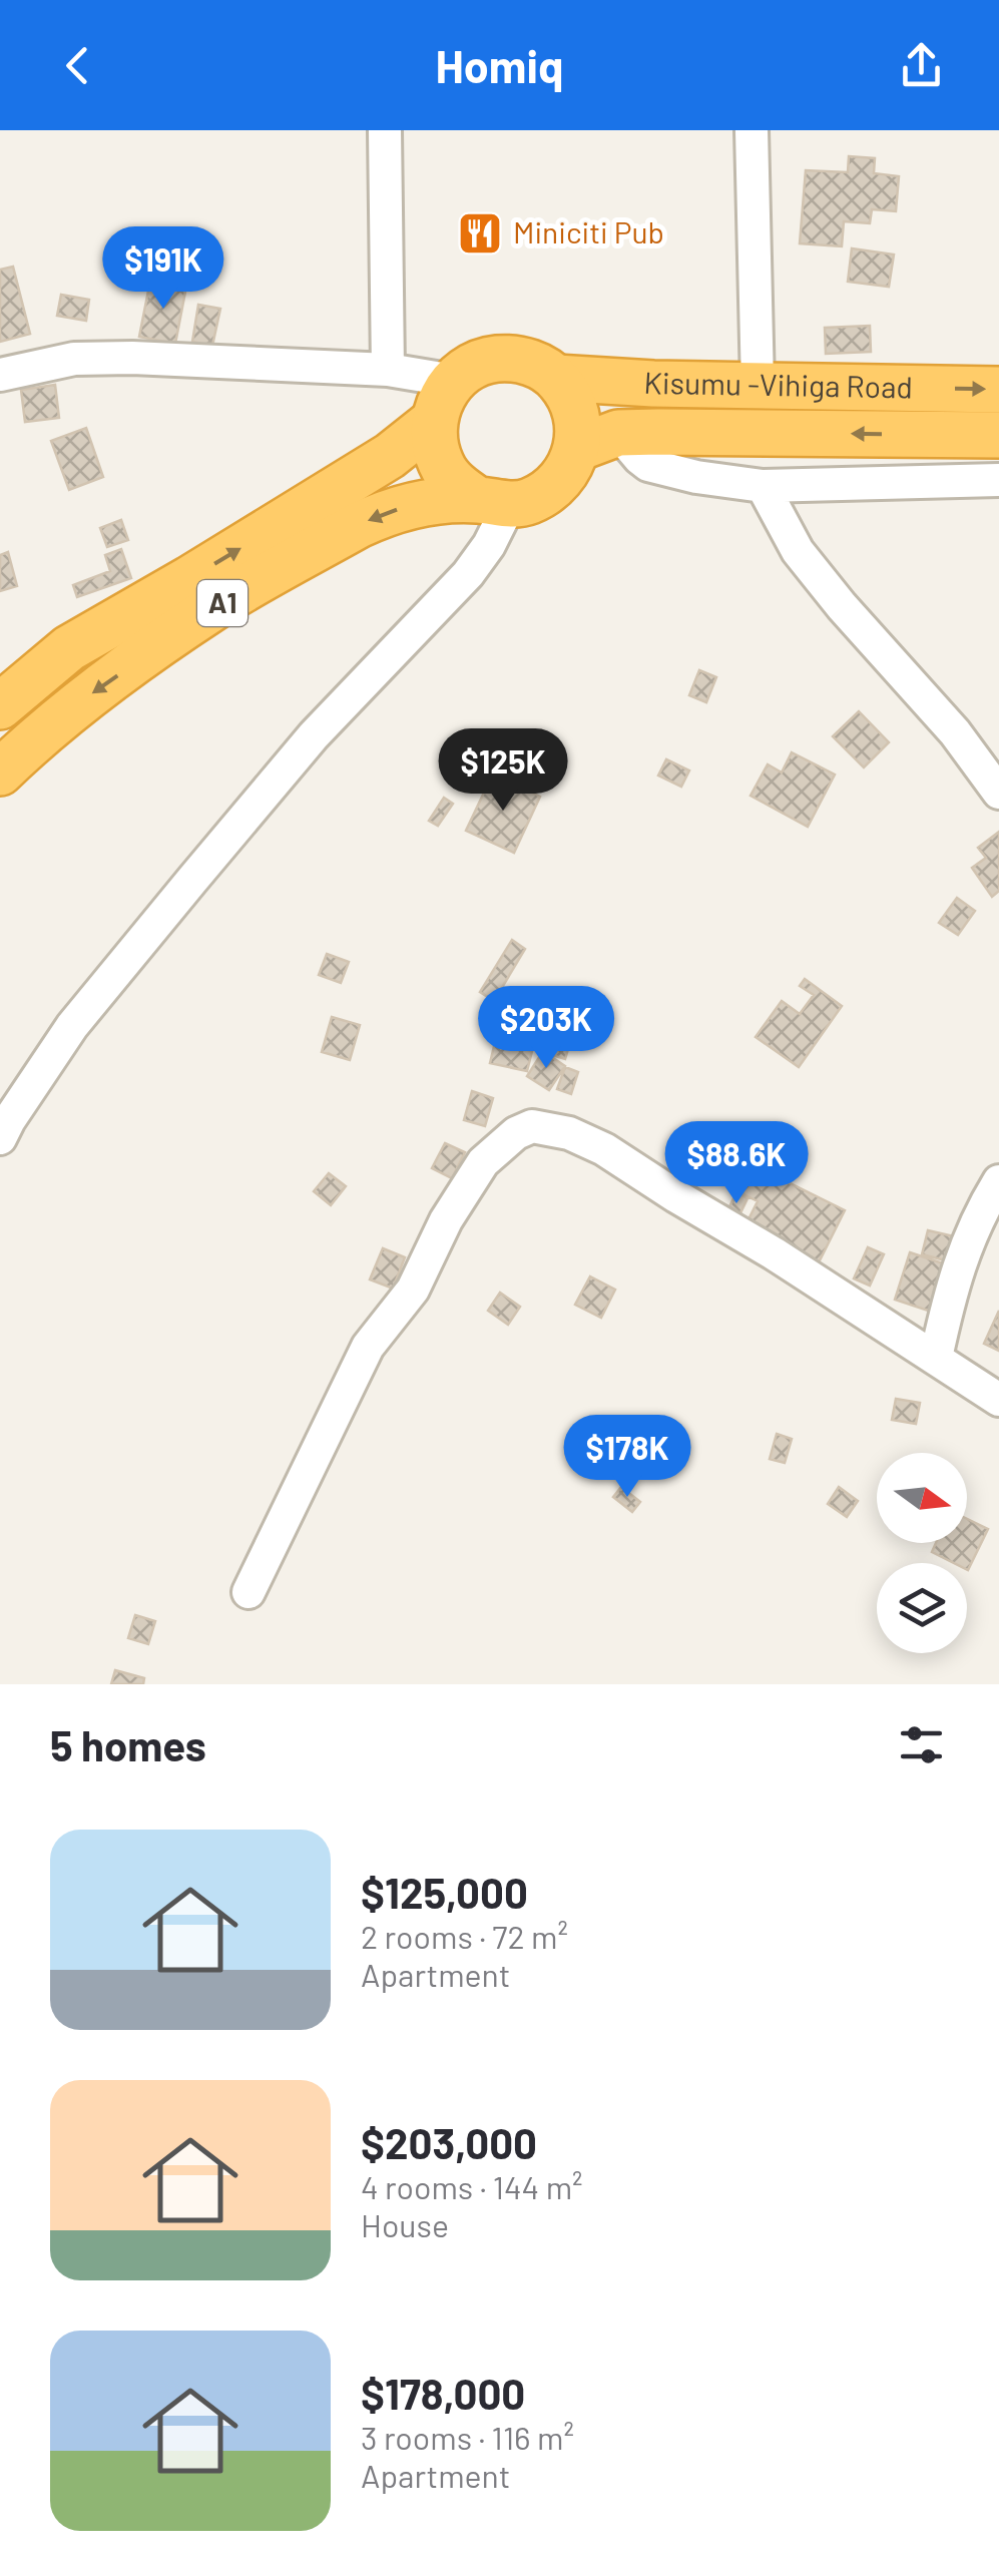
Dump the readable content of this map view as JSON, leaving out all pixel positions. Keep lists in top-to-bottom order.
{
  "streets": {
    "highway": ["Kisumu -Vihiga Road", "A1"]
  },
  "crossings": [
    ["Kisumu -Vihiga Road", "A1"]
  ],
  "places": {
    "restaurant": ["Miniciti Pub"]
  },
  "north": "right",
  "page": {
    "header": "Homiq",
    "price": [
      "$191K",
      "$125K",
      "$203K",
      "$88.6K",
      "$178K"
    ],
    "heading": "5 homes",
    "list": [
      {
        "name": "$125,000",
        "note": "2 rooms · 72 m² · Apartment"
      },
      {
        "name": "$203,000",
        "note": "4 rooms · 144 m² · House"
      },
      {
        "name": "$178,000",
        "note": "3 rooms · 116 m² · Apartment"
      }
    ]
  }
}
